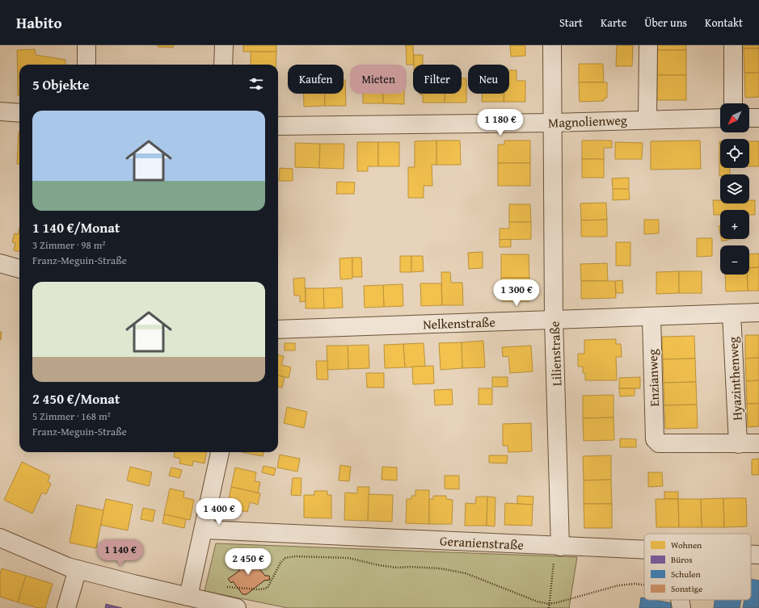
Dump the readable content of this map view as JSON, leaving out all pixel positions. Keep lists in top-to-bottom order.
{
  "streets": {
    "street": [
      "Magnolienweg",
      "Nelkenstraße",
      "Lilienstraße",
      "Enzianweg",
      "Hyazinthenweg",
      "Geranienstraße"
    ]
  },
  "crossings": [
    ["Magnolienweg", "Lilienstraße"],
    ["Nelkenstraße", "Lilienstraße"],
    ["Nelkenstraße", "Enzianweg"],
    ["Nelkenstraße", "Hyazinthenweg"],
    ["Lilienstraße", "Geranienstraße"],
    ["Enzianweg", "Hyazinthenweg"]
  ],
  "legend": [
    "Wohnen",
    "Büros",
    "Schulen",
    "Sonstige"
  ],
  "north": "bottom left",
  "page": {
    "header": "Habito",
    "nav": [
      "Start",
      "Karte",
      "Über uns",
      "Kontakt"
    ],
    "chip": [
      "Kaufen",
      "Mieten",
      "Filter",
      "Neu"
    ],
    "heading": "5 Objekte",
    "map_buttons": ["+", "−"],
    "list": [
      {
        "name": "1 140 €/Monat",
        "note": "3 Zimmer · 98 m² · Franz-Meguin-Straße"
      },
      {
        "name": "2 450 €/Monat",
        "note": "5 Zimmer · 168 m² · Franz-Meguin-Straße"
      }
    ],
    "price": [
      "1 180 €",
      "1 300 €",
      "1 400 €",
      "1 140 €",
      "2 450 €"
    ]
  }
}
